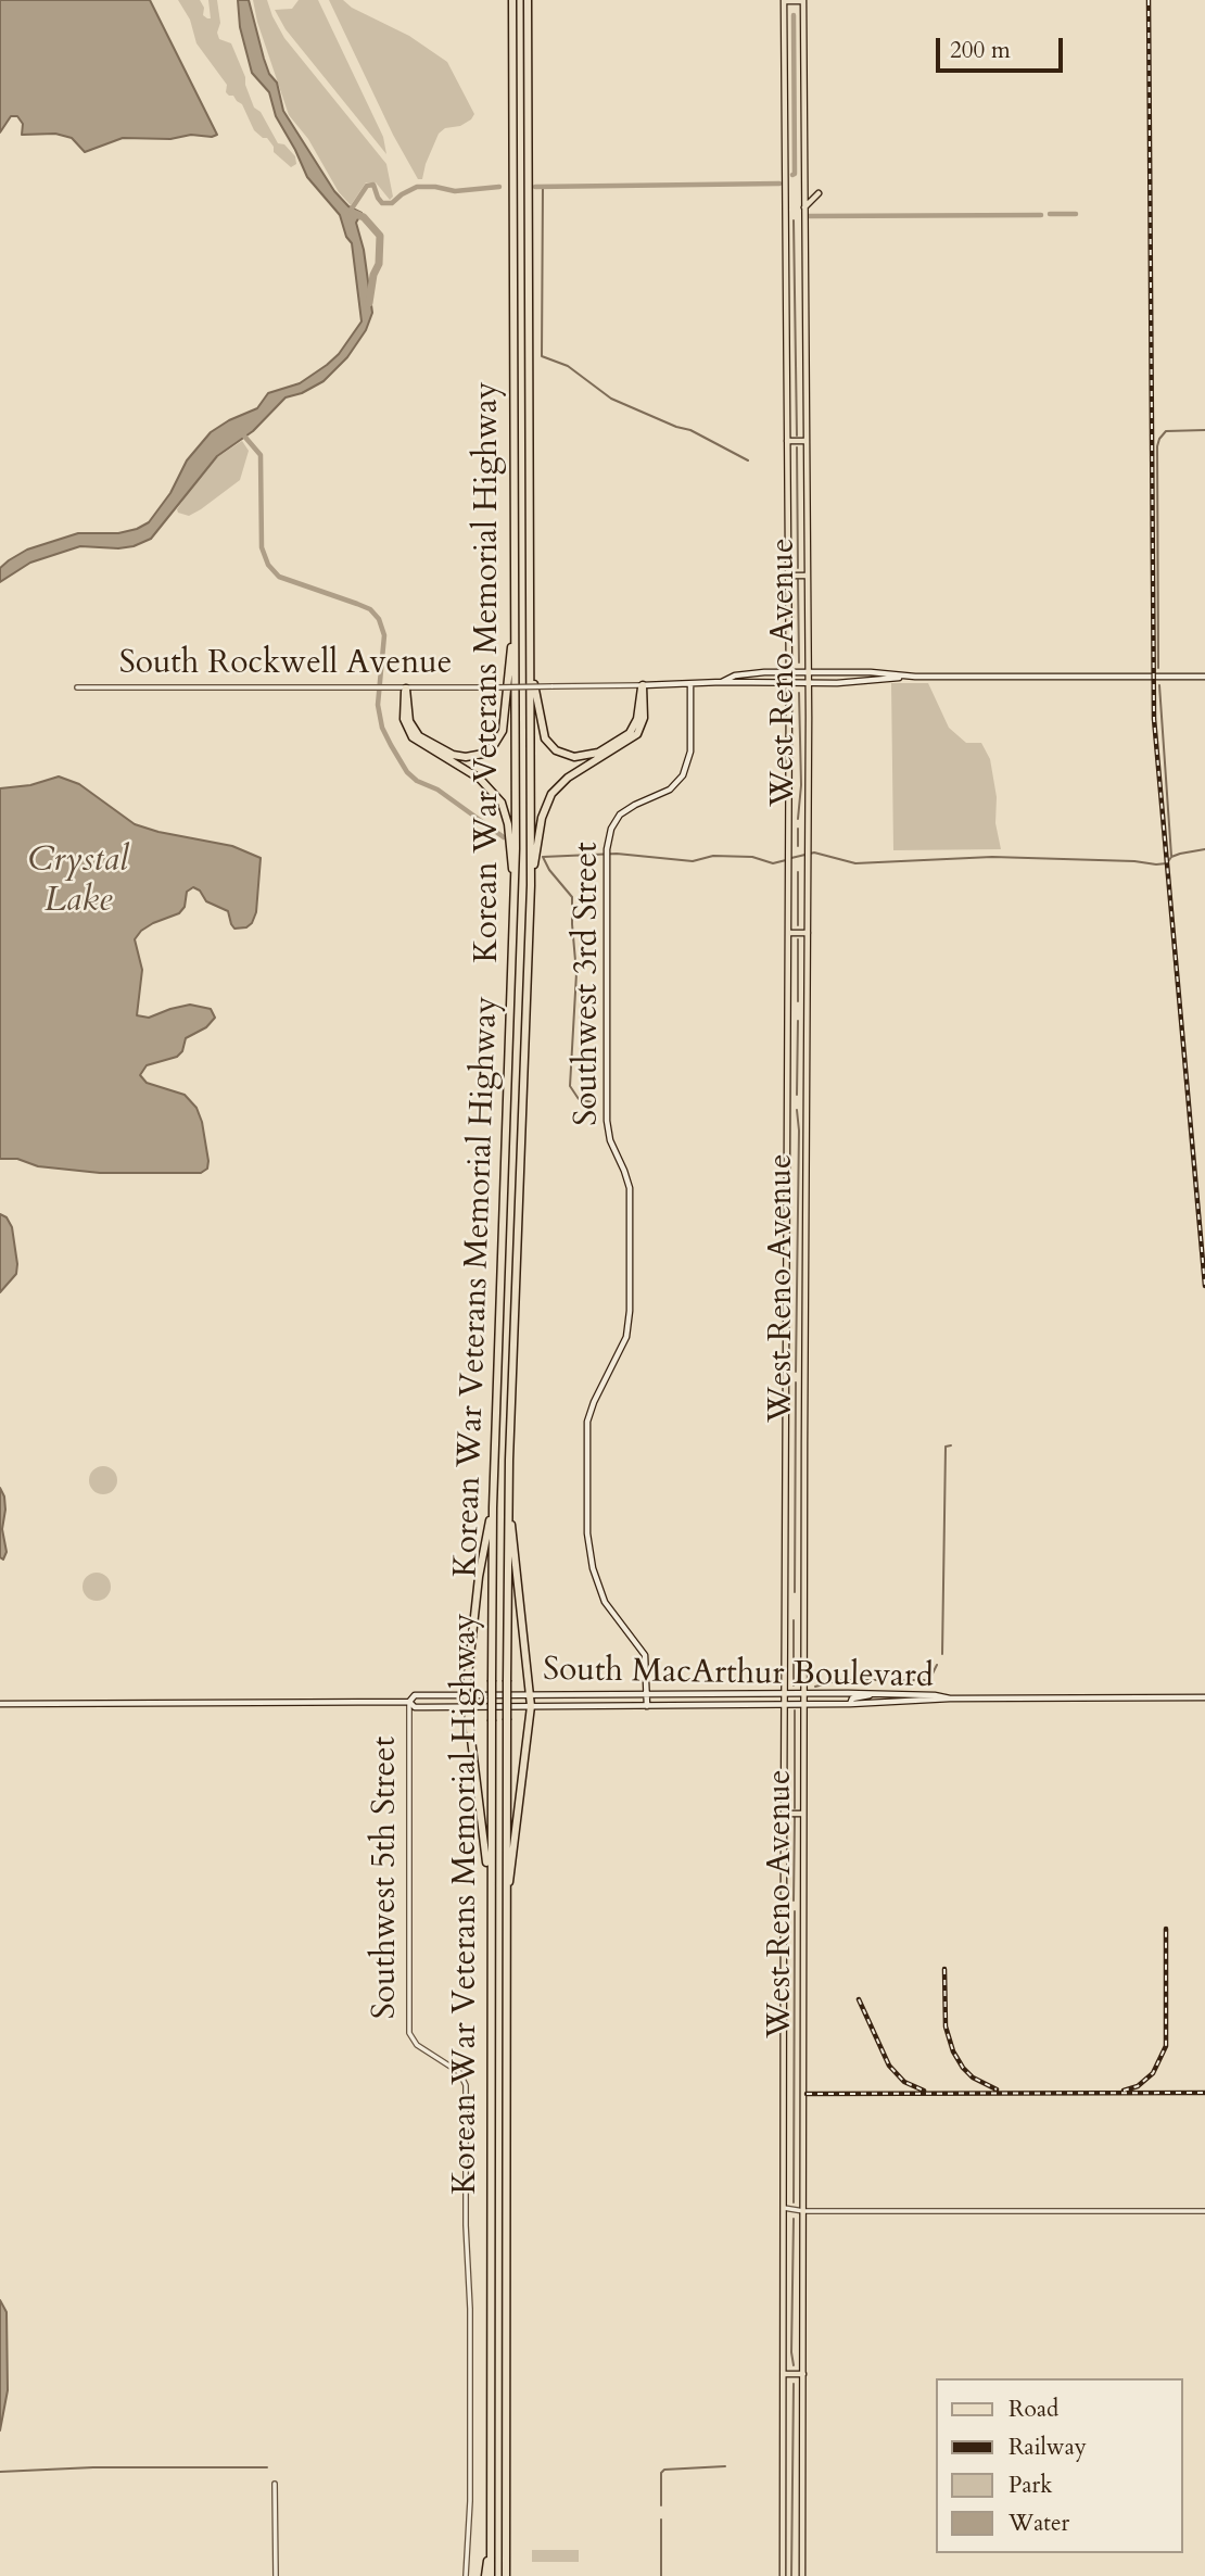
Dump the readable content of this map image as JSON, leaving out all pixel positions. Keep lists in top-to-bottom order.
{
  "streets": {
    "highway": ["Korean War Veterans Memorial Highway"],
    "main road": [
      "South Rockwell Avenue",
      "West Reno Avenue",
      "Southwest 3rd Street",
      "South MacArthur Boulevard"
    ],
    "street": ["Southwest 5th Street"]
  },
  "crossings": [
    ["South Rockwell Avenue", "Southwest 3rd Street"],
    ["West Reno Avenue", "South MacArthur Boulevard"],
    ["Southwest 3rd Street", "South MacArthur Boulevard"],
    ["South MacArthur Boulevard", "Southwest 5th Street"]
  ],
  "water": ["Crystal Lake"],
  "legend": [
    "Road",
    "Railway",
    "Park",
    "Water"
  ],
  "scale_bar": "200 m"
}
